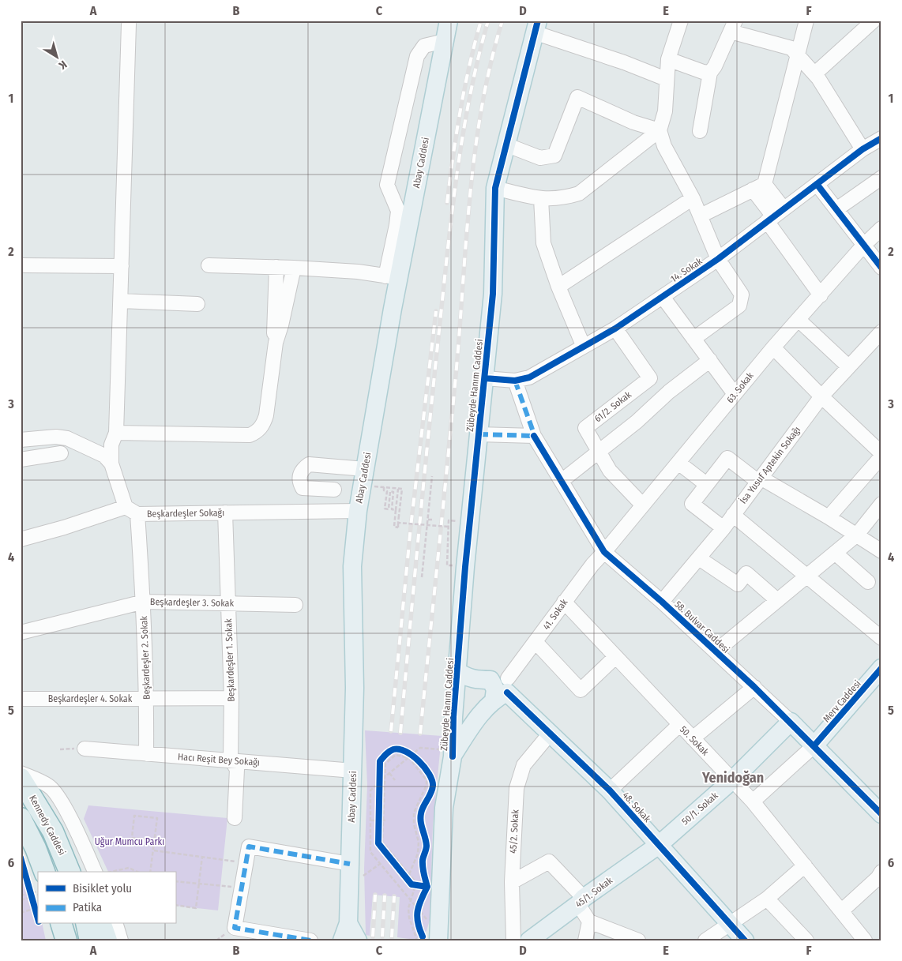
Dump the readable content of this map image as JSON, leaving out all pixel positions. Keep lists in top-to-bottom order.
{
  "streets": {
    "highway": ["Kennedy Caddesi"],
    "main road": [
      "Abay Caddesi",
      "Zübeyde Hanım Caddesi",
      "41. Sokak",
      "58. Bulvar Caddesi",
      "Merv Caddesi",
      "48. Sokak",
      "50/1. Sokak",
      "45/1. Sokak"
    ],
    "street": [
      "14. Sokak",
      "63. Sokak",
      "61/2. Sokak",
      "İsa Yusuf Aptekin Sokağı",
      "Beşkardeşler Sokağı",
      "Beşkardeşler 3. Sokak",
      "Beşkardeşler 2. Sokak",
      "Beşkardeşler 1. Sokak",
      "Beşkardeşler 4. Sokak",
      "50. Sokak",
      "Hacı Reşit Bey Sokağı",
      "45/2. Sokak"
    ]
  },
  "crossings": [
    ["Abay Caddesi", "Beşkardeşler Sokağı"],
    ["Abay Caddesi", "Hacı Reşit Bey Sokağı"],
    ["14. Sokak", "Zübeyde Hanım Caddesi"],
    ["14. Sokak", "61/2. Sokak"],
    ["14. Sokak", "58. Bulvar Caddesi"],
    ["Zübeyde Hanım Caddesi", "41. Sokak"],
    ["63. Sokak", "61/2. Sokak"],
    ["63. Sokak", "41. Sokak"],
    ["63. Sokak", "58. Bulvar Caddesi"],
    ["İsa Yusuf Aptekin Sokağı", "58. Bulvar Caddesi"],
    ["Beşkardeşler Sokağı", "Beşkardeşler 2. Sokak"],
    ["Beşkardeşler Sokağı", "Beşkardeşler 1. Sokak"],
    ["Beşkardeşler 3. Sokak", "Beşkardeşler 2. Sokak"],
    ["Beşkardeşler 3. Sokak", "Beşkardeşler 1. Sokak"],
    ["41. Sokak", "58. Bulvar Caddesi"],
    ["41. Sokak", "50. Sokak"],
    ["41. Sokak", "48. Sokak"],
    ["58. Bulvar Caddesi", "Merv Caddesi"],
    ["58. Bulvar Caddesi", "50/1. Sokak"],
    ["Beşkardeşler 2. Sokak", "Beşkardeşler 4. Sokak"],
    ["Beşkardeşler 2. Sokak", "Hacı Reşit Bey Sokağı"],
    ["Beşkardeşler 1. Sokak", "Beşkardeşler 4. Sokak"],
    ["Beşkardeşler 1. Sokak", "Hacı Reşit Bey Sokağı"],
    ["50. Sokak", "50/1. Sokak"],
    ["48. Sokak", "50/1. Sokak"],
    ["48. Sokak", "45/2. Sokak"],
    ["48. Sokak", "45/1. Sokak"],
    ["50/1. Sokak", "45/1. Sokak"]
  ],
  "districts": ["Yenidoğan"],
  "parks": ["Uğur Mumcu Parkı"],
  "legend": ["Bisiklet yolu", "Patika"],
  "north": "bottom right",
  "grid": {
    "columns": [
      "A",
      "B",
      "C",
      "D",
      "E",
      "F"
    ],
    "rows": [
      "1",
      "2",
      "3",
      "4",
      "5",
      "6"
    ]
  }
}
